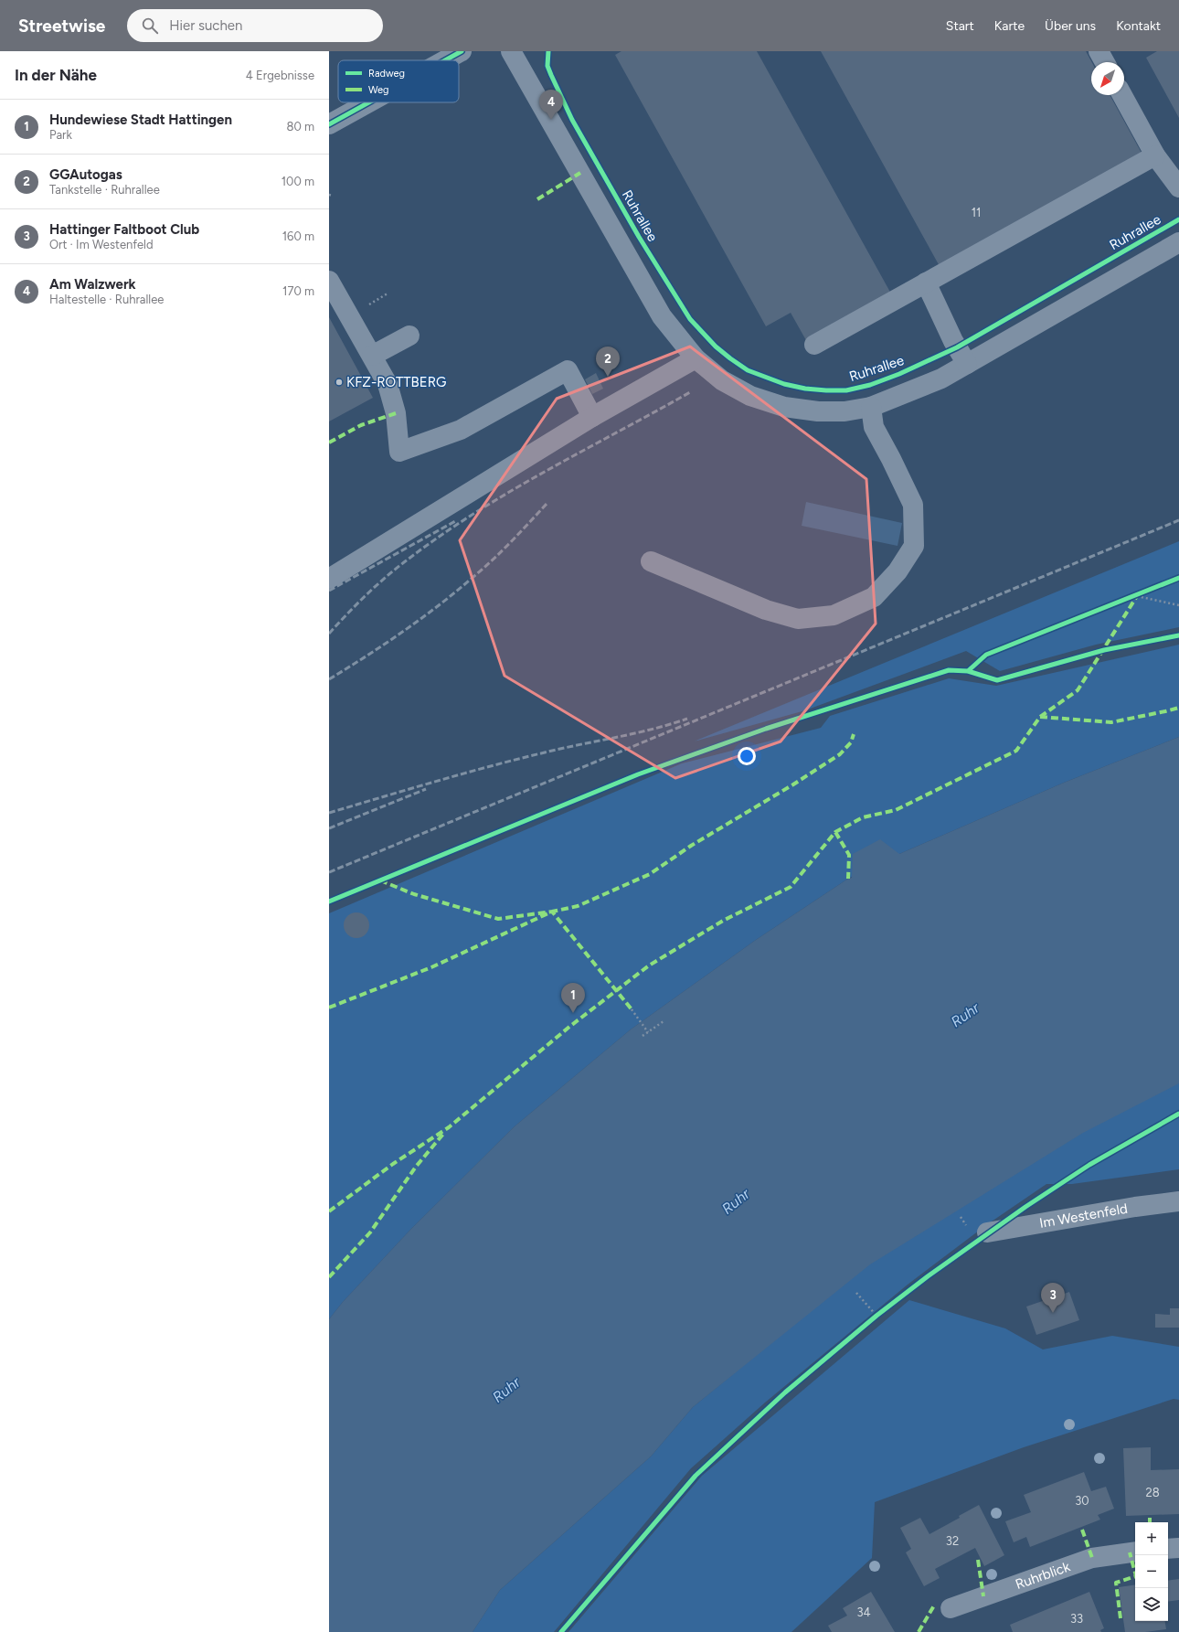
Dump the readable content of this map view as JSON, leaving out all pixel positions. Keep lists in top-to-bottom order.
{
  "streets": {
    "street": ["Im Westenfeld", "Ruhrblick"],
    "cycle path": ["Ruhrallee"]
  },
  "water": ["Ruhr"],
  "places": ["KFZ-ROTTBERG"],
  "house_numbers": [
    "11",
    "28",
    "30",
    "32",
    "34",
    "33"
  ],
  "legend": ["Radweg", "Weg"],
  "north": "bottom left",
  "page": {
    "header": "Streetwise",
    "search": "Hier suchen",
    "nav": [
      "Start",
      "Karte",
      "Über uns",
      "Kontakt"
    ],
    "heading": ["In der Nähe", "4 Ergebnisse"],
    "pins": [
      "4",
      "2",
      "1",
      "3"
    ],
    "list": [
      {
        "mark": "1",
        "name": "Hundewiese Stadt Hattingen",
        "note": "Park",
        "value": "80 m"
      },
      {
        "mark": "2",
        "name": "GGAutogas",
        "note": "Tankstelle · Ruhrallee",
        "value": "100 m"
      },
      {
        "mark": "3",
        "name": "Hattinger Faltboot Club",
        "note": "Ort · Im Westenfeld",
        "value": "160 m"
      },
      {
        "mark": "4",
        "name": "Am Walzwerk",
        "note": "Haltestelle · Ruhrallee",
        "value": "170 m"
      }
    ],
    "map_buttons": ["+", "−"]
  }
}
